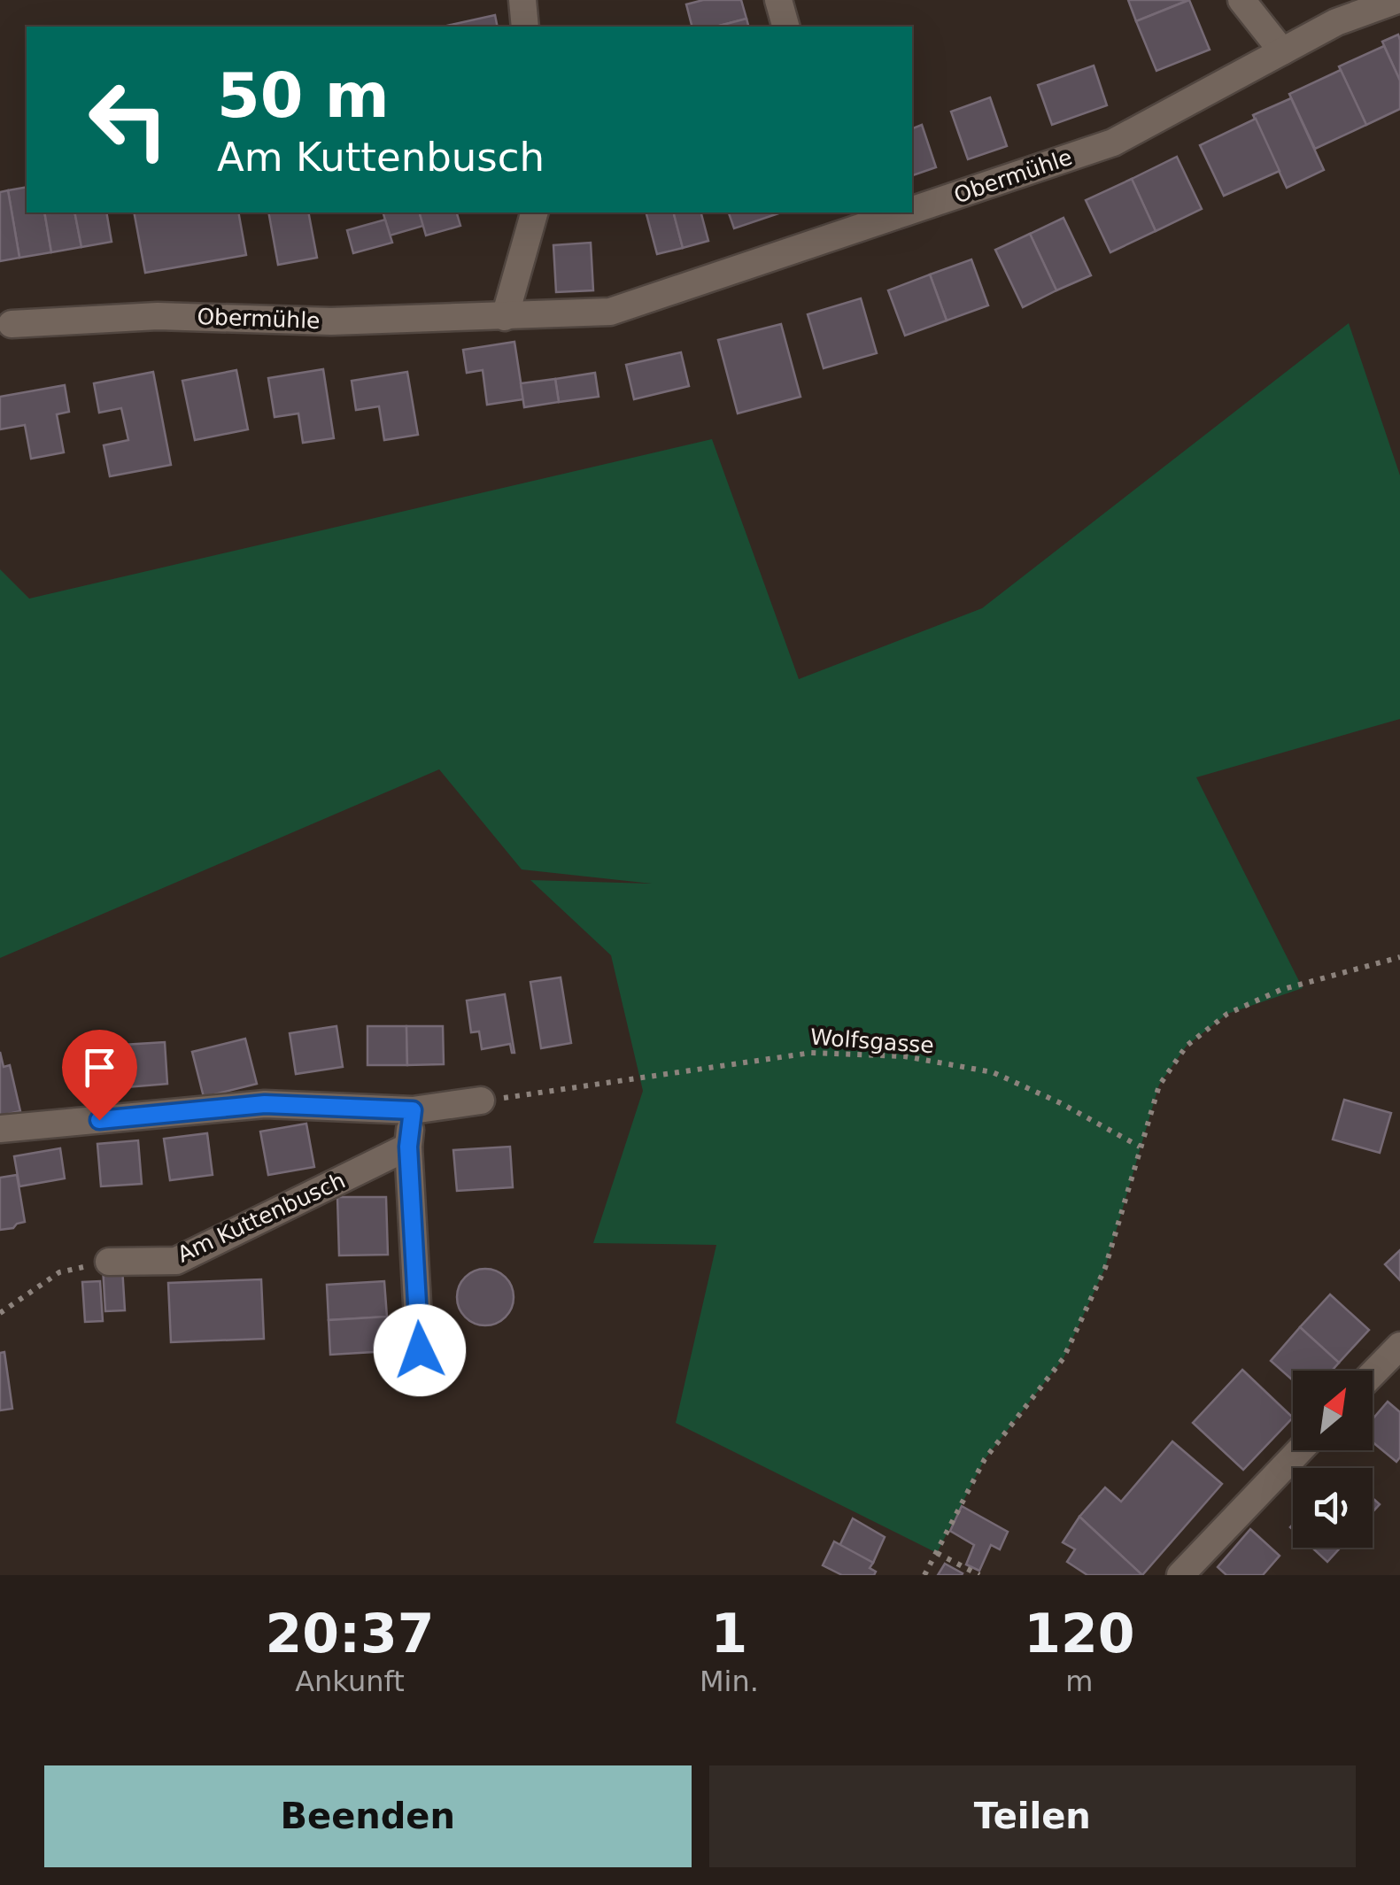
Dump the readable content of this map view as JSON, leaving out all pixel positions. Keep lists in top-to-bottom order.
{
  "streets": {
    "street": ["Obermühle", "Am Kuttenbusch"],
    "path": ["Wolfsgasse"]
  },
  "north": "top right",
  "page": {
    "turn": ["50 m", "Am Kuttenbusch"],
    "eta": [
      "20:37",
      "Ankunft",
      "1",
      "Min.",
      "120",
      "m"
    ],
    "buttons": ["Beenden", "Teilen"]
  }
}
